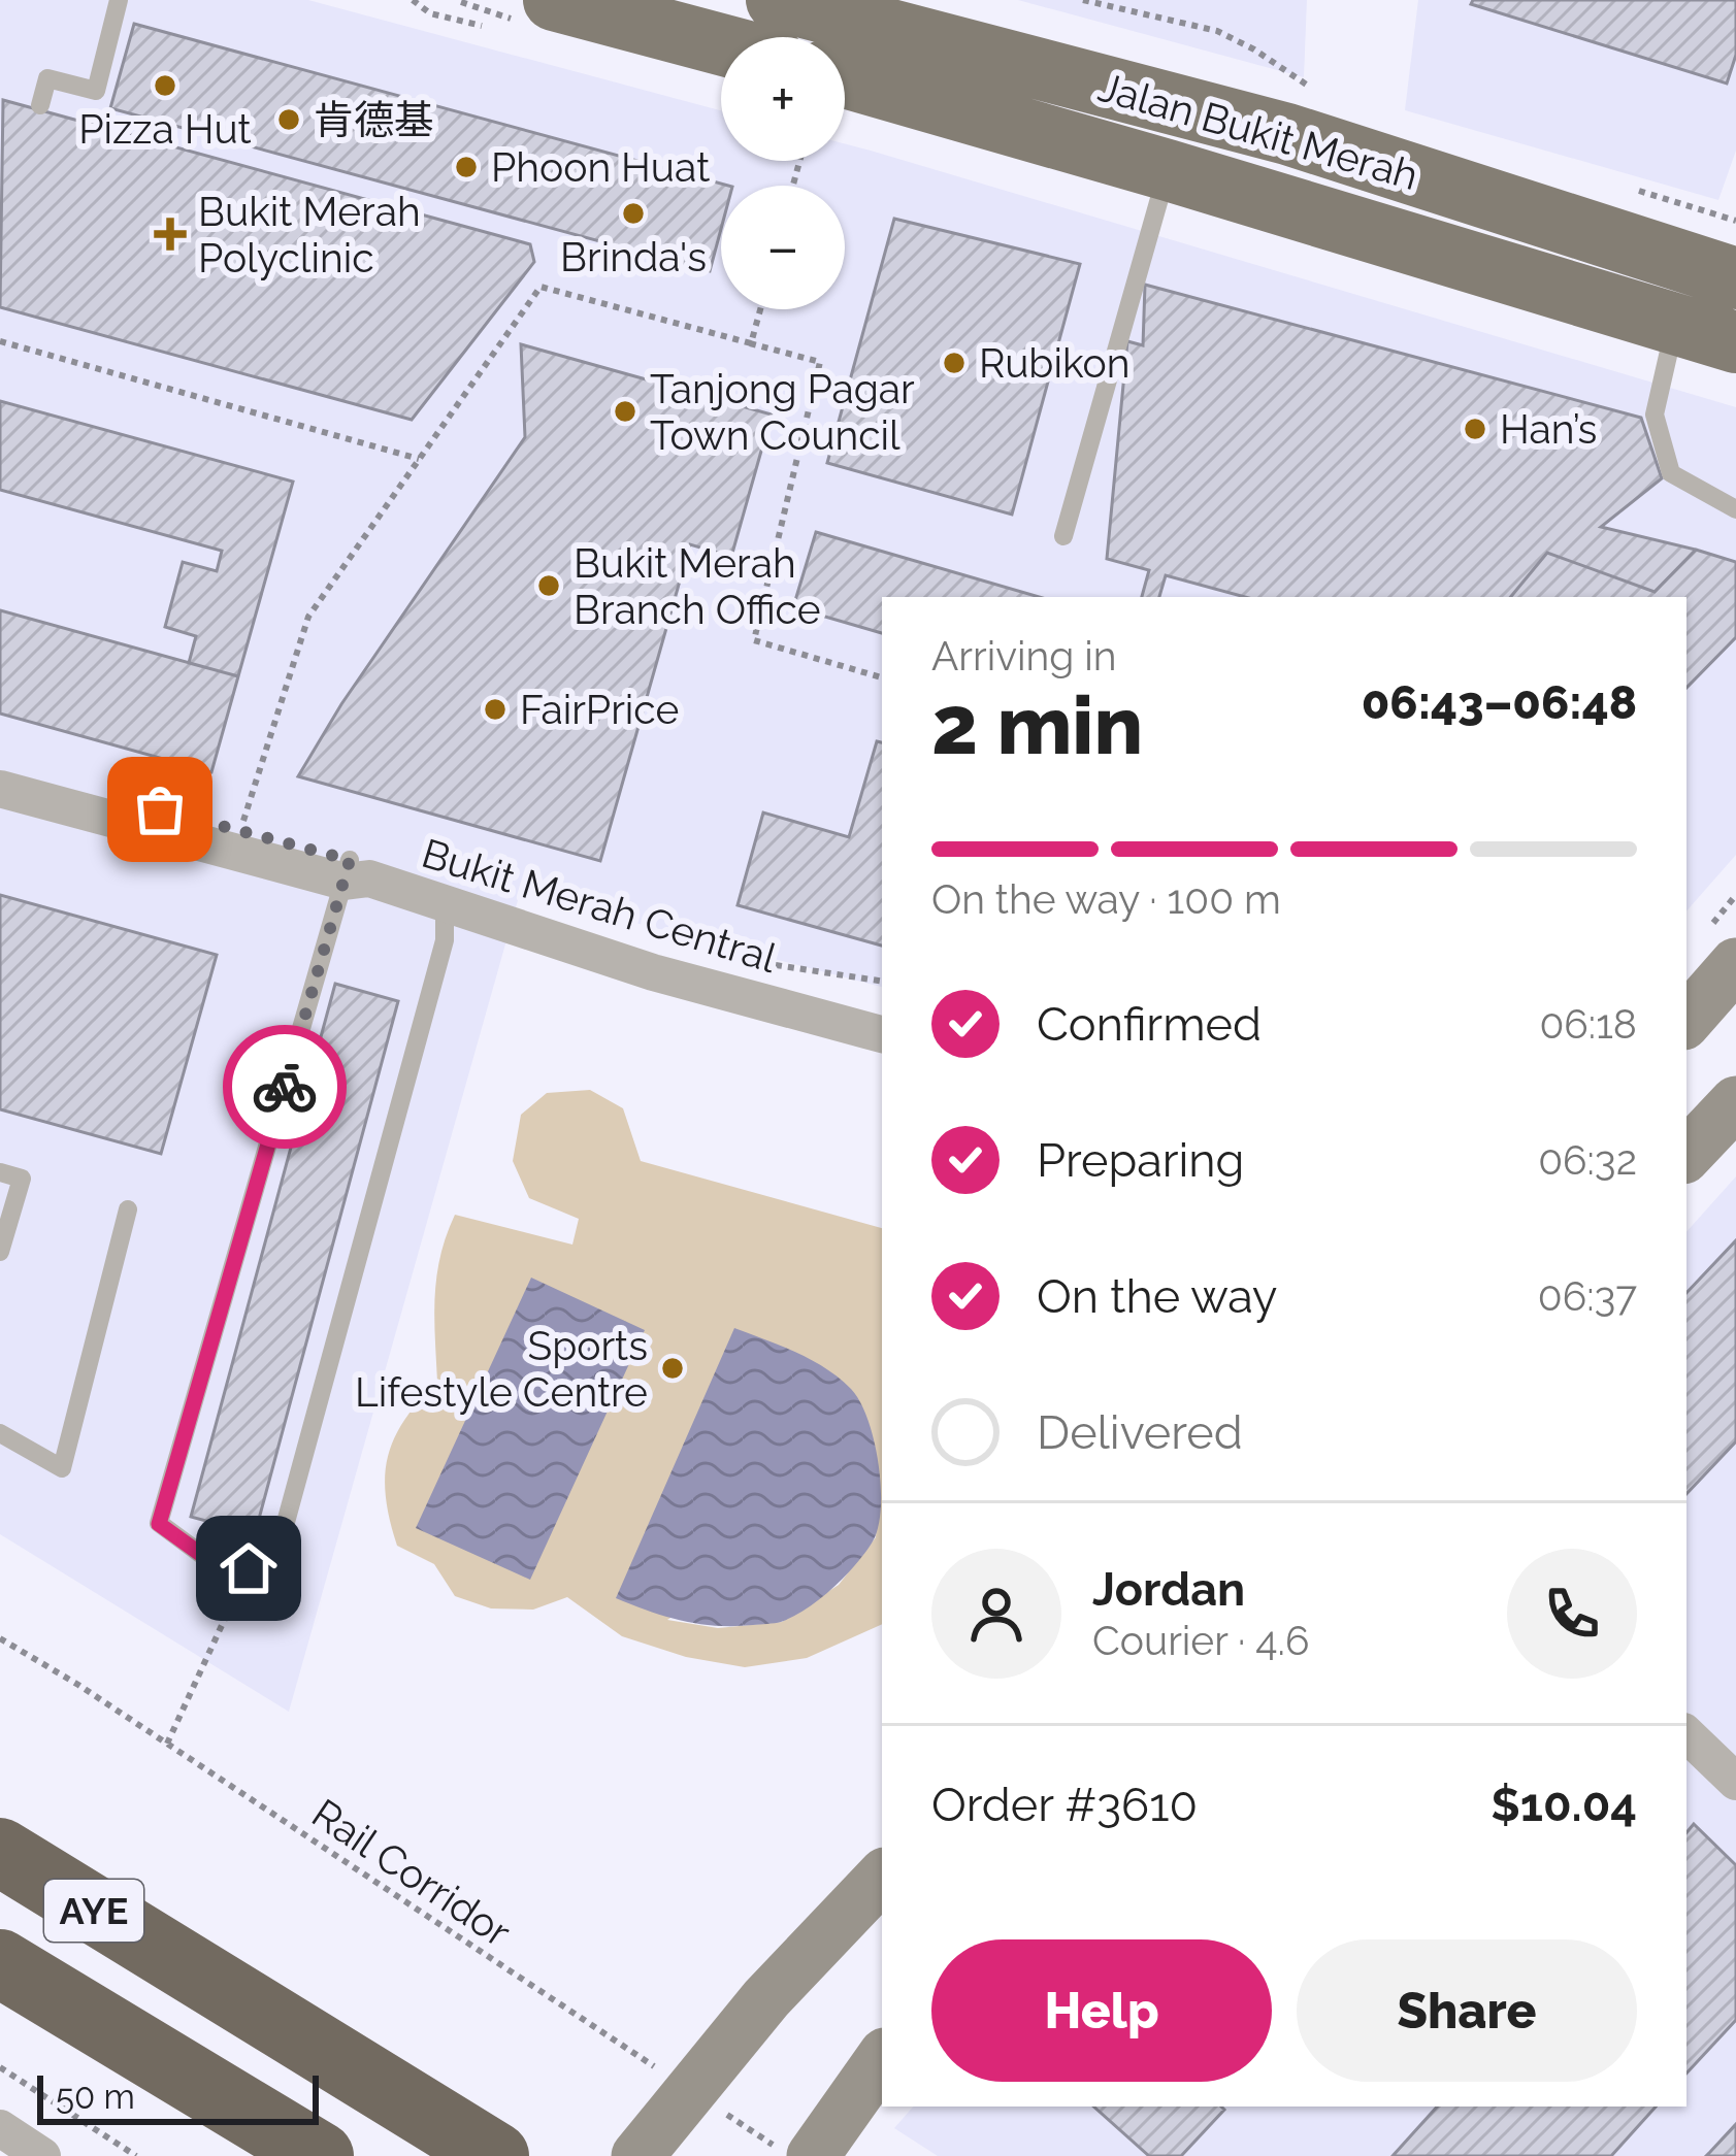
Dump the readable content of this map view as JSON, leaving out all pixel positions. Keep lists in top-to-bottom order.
{
  "streets": {
    "highway": ["AYE"],
    "main road": ["Jalan Bukit Merah"],
    "street": ["Bukit Merah Central"],
    "path": ["Rail Corridor"]
  },
  "places": {
    "other": [
      "Pizza Hut",
      "肯德基",
      "Phoon Huat",
      "Brinda's",
      "Rubikon",
      "Tanjong Pagar Town Council",
      "Han’s",
      "Bukit Merah Branch Office",
      "FairPrice",
      "Sports Lifestyle Centre"
    ],
    "health": ["Bukit Merah Polyclinic"]
  },
  "scale_bar": "50 m",
  "page": {
    "map_buttons": ["+", "−"],
    "heading": ["2 min", "Arriving in", "06:43–06:48"],
    "panel": [
      "Jordan",
      "Courier · 4.6",
      "Order #3610",
      "$10.04"
    ],
    "bar": "On the way · 100 m",
    "list": [
      ["Confirmed", "06:18"],
      ["Preparing", "06:32"],
      ["On the way", "06:37"],
      "Delivered"
    ],
    "buttons": ["Help", "Share"],
    "scale": "50 m"
  }
}
